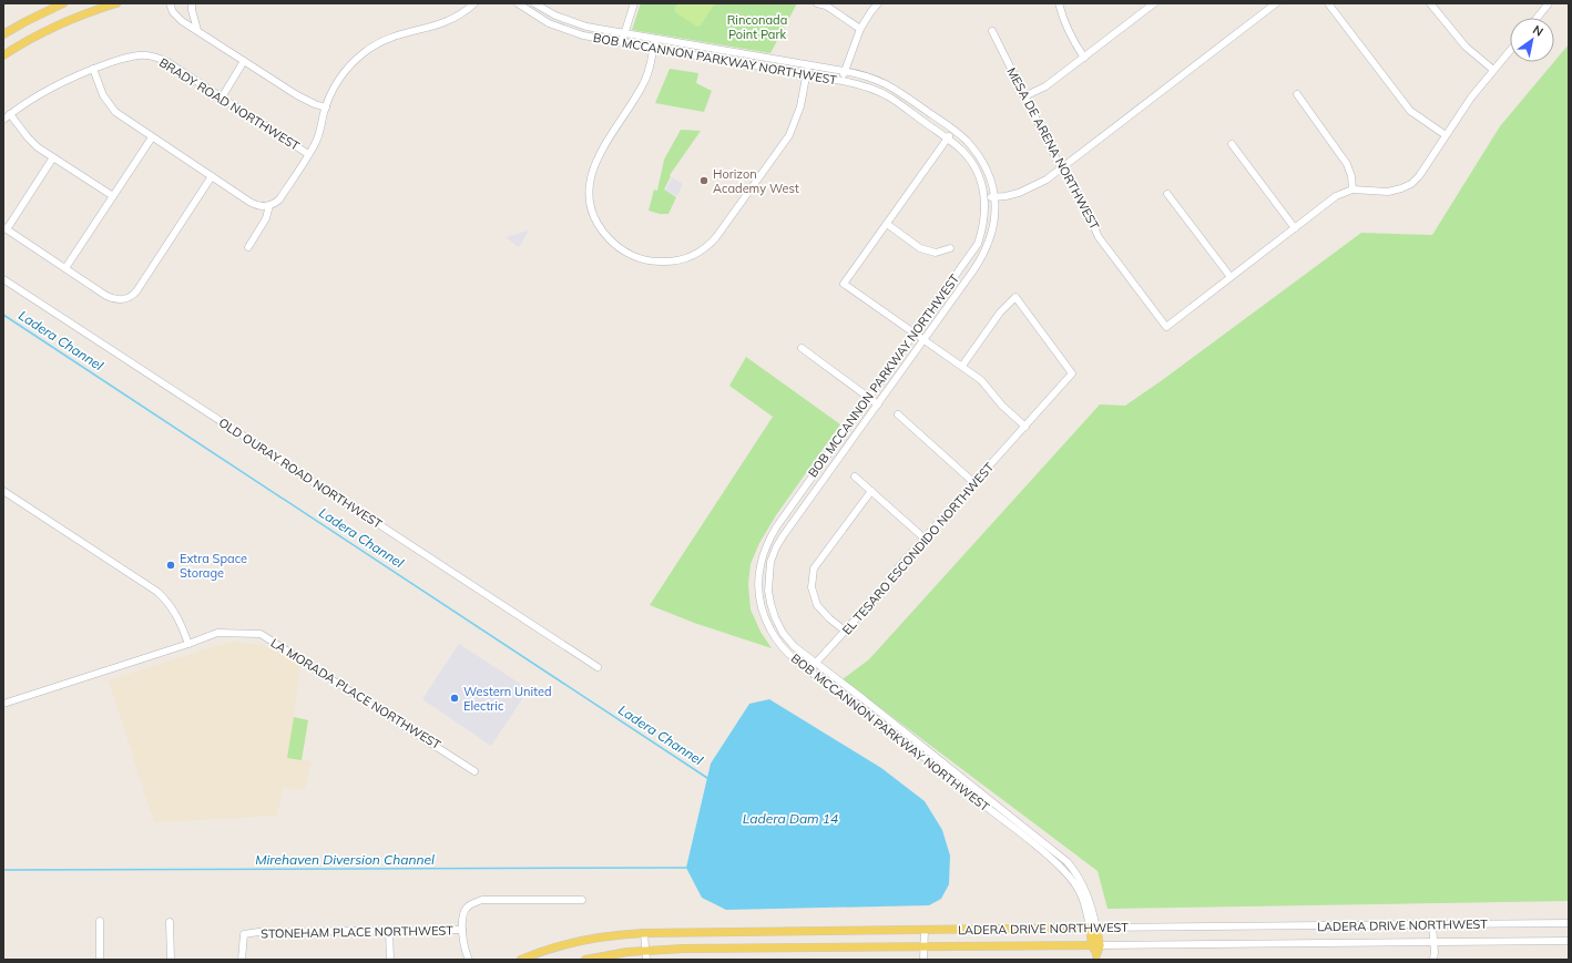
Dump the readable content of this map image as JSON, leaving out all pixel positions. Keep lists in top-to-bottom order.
{
  "streets": {
    "main road": ["LADERA DRIVE NORTHWEST"],
    "street": [
      "BOB MCCANNON PARKWAY NORTHWEST",
      "BRADY ROAD NORTHWEST",
      "MESA DE ARENA NORTHWEST",
      "OLD OURAY ROAD NORTHWEST",
      "EL TESARO ESCONDIDO NORTHWEST",
      "LA MORADA PLACE NORTHWEST",
      "STONEHAM PLACE NORTHWEST"
    ]
  },
  "crossings": [
    ["BOB MCCANNON PARKWAY NORTHWEST", "EL TESARO ESCONDIDO NORTHWEST"],
    ["BOB MCCANNON PARKWAY NORTHWEST", "LADERA DRIVE NORTHWEST"]
  ],
  "water": ["Ladera Channel", "Ladera Dam 14", "Mirehaven Diversion Channel"],
  "parks": ["Rinconada Point Park"],
  "places": ["Horizon Academy West", "Extra Space Storage", "Western United Electric"],
  "north": "top right"
}
